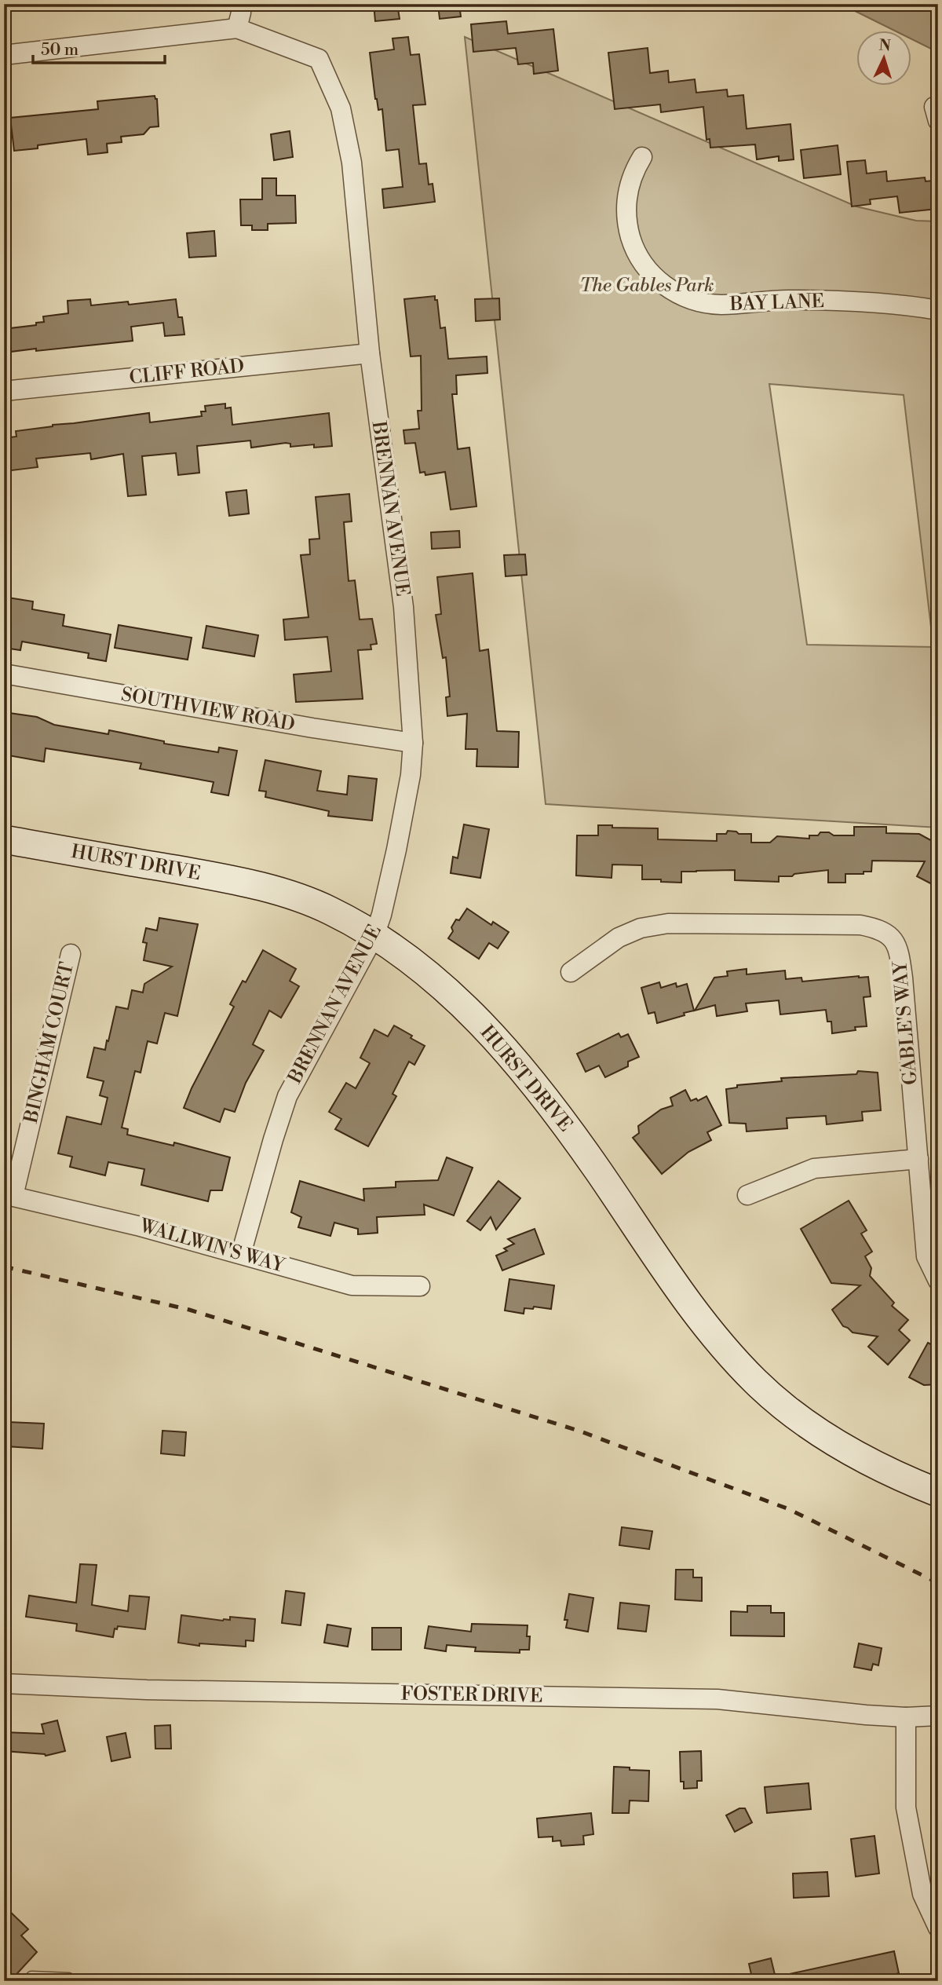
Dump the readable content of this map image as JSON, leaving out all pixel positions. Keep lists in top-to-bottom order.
{
  "streets": {
    "street": [
      "BAY LANE",
      "CLIFF ROAD",
      "BRENNAN AVENUE",
      "SOUTHVIEW ROAD",
      "HURST DRIVE",
      "GABLE'S WAY",
      "BINGHAM COURT",
      "WALLWIN'S WAY",
      "FOSTER DRIVE"
    ]
  },
  "crossings": [
    ["CLIFF ROAD", "BRENNAN AVENUE"],
    ["BRENNAN AVENUE", "SOUTHVIEW ROAD"],
    ["BRENNAN AVENUE", "HURST DRIVE"],
    ["BRENNAN AVENUE", "WALLWIN'S WAY"],
    ["BINGHAM COURT", "WALLWIN'S WAY"]
  ],
  "parks": ["The Gables Park"],
  "scale_bar": "50 m",
  "north": "top"
}
